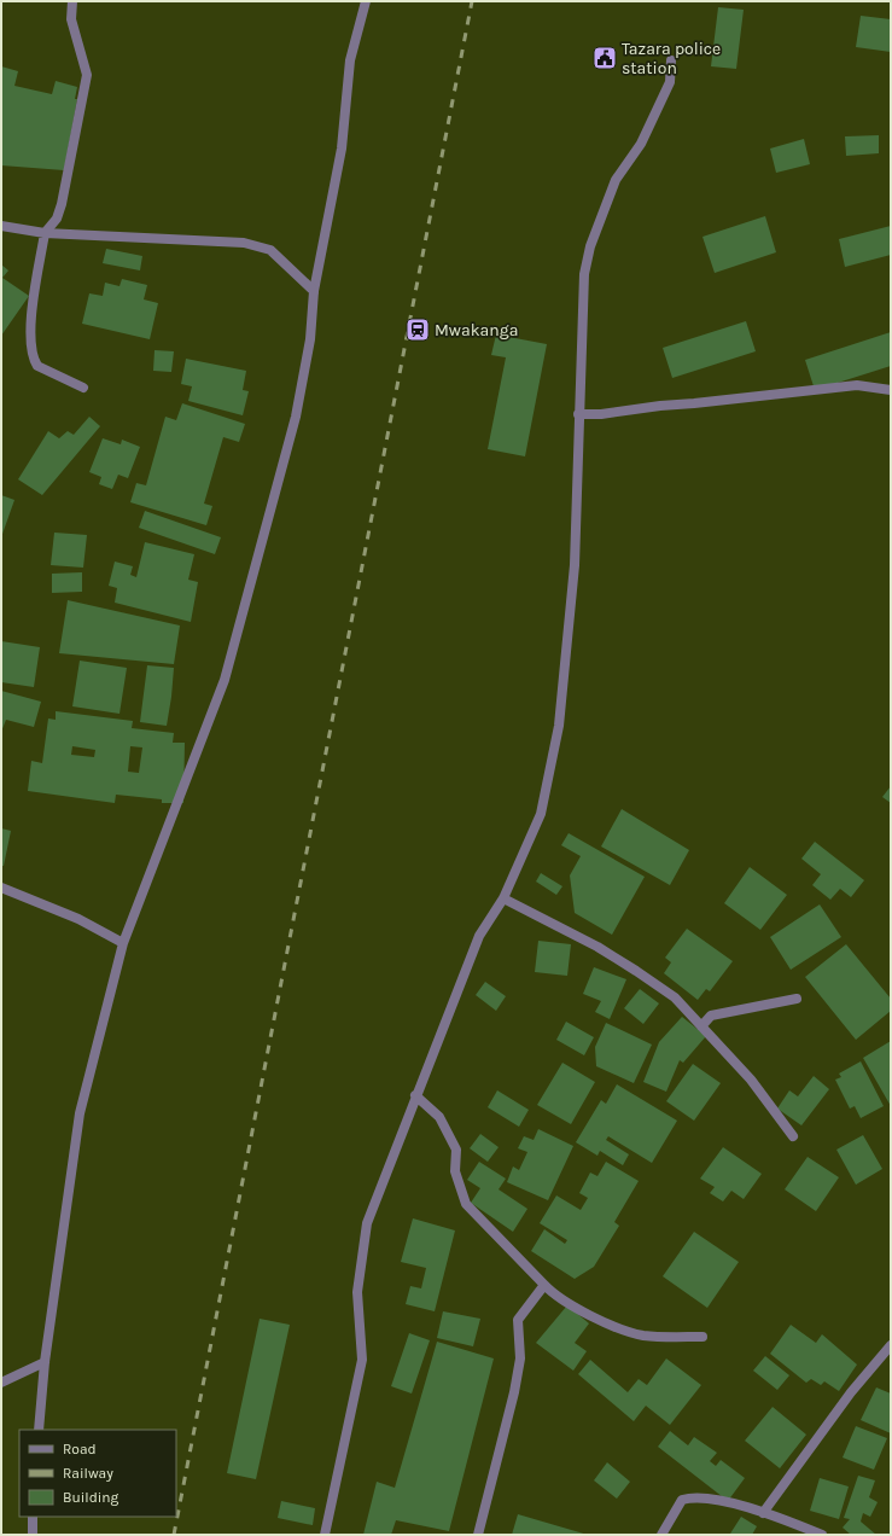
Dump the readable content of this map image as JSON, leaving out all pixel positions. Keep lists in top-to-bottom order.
{
  "places": {
    "public building": ["Tazara police station"],
    "station": ["Mwakanga"]
  },
  "legend": ["Road", "Railway", "Building"]
}
